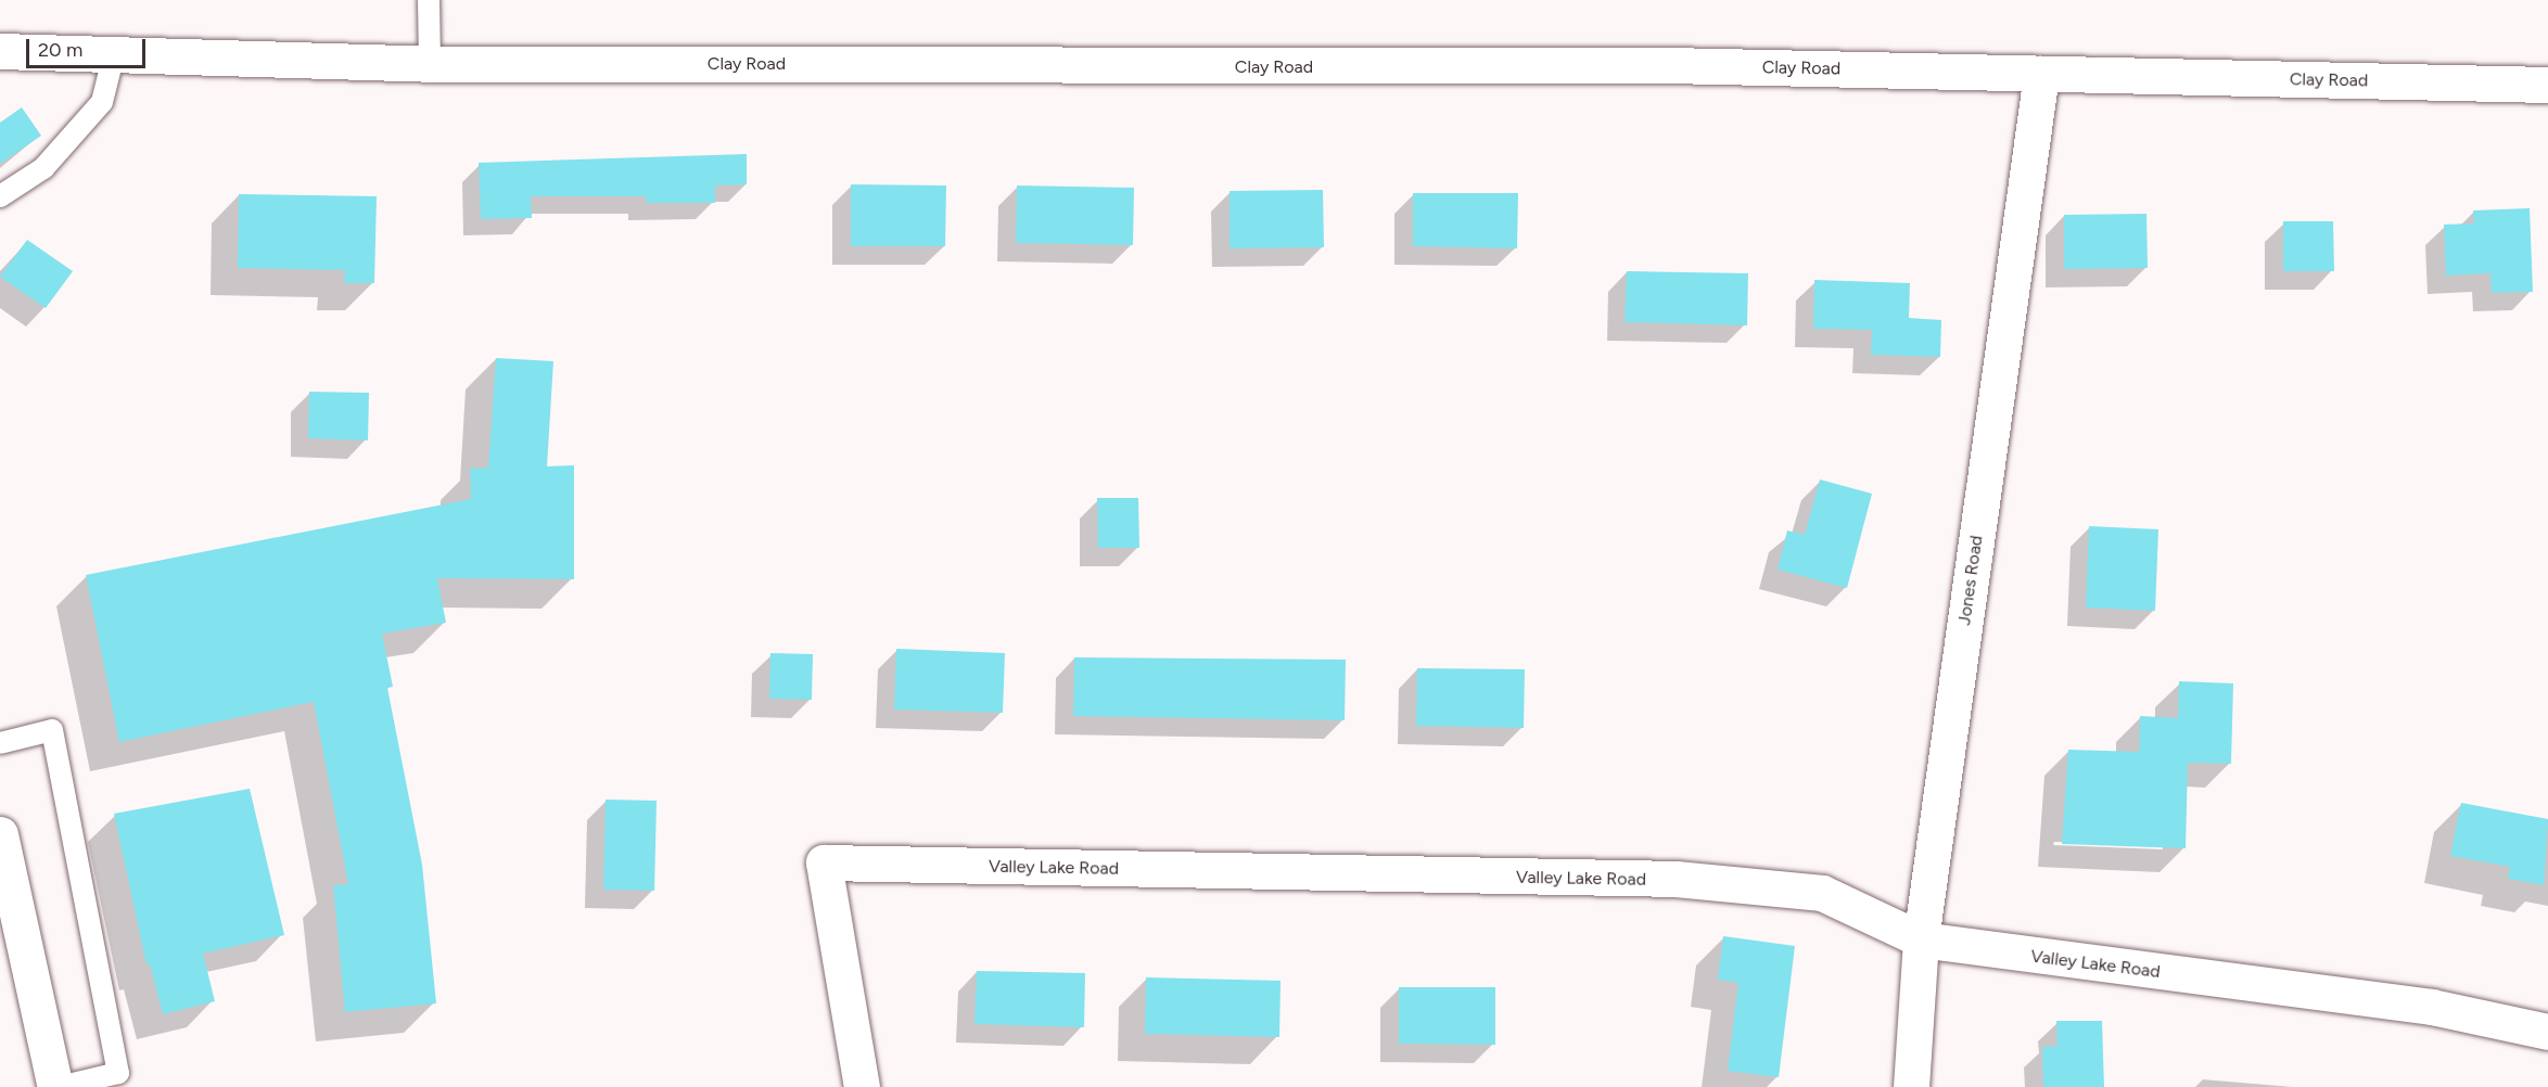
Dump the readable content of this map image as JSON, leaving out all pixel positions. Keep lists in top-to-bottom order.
{
  "streets": {
    "street": ["Clay Road", "Jones Road", "Valley Lake Road"]
  },
  "crossings": [
    ["Clay Road", "Jones Road"],
    ["Jones Road", "Valley Lake Road"]
  ],
  "scale_bar": "20 m"
}
